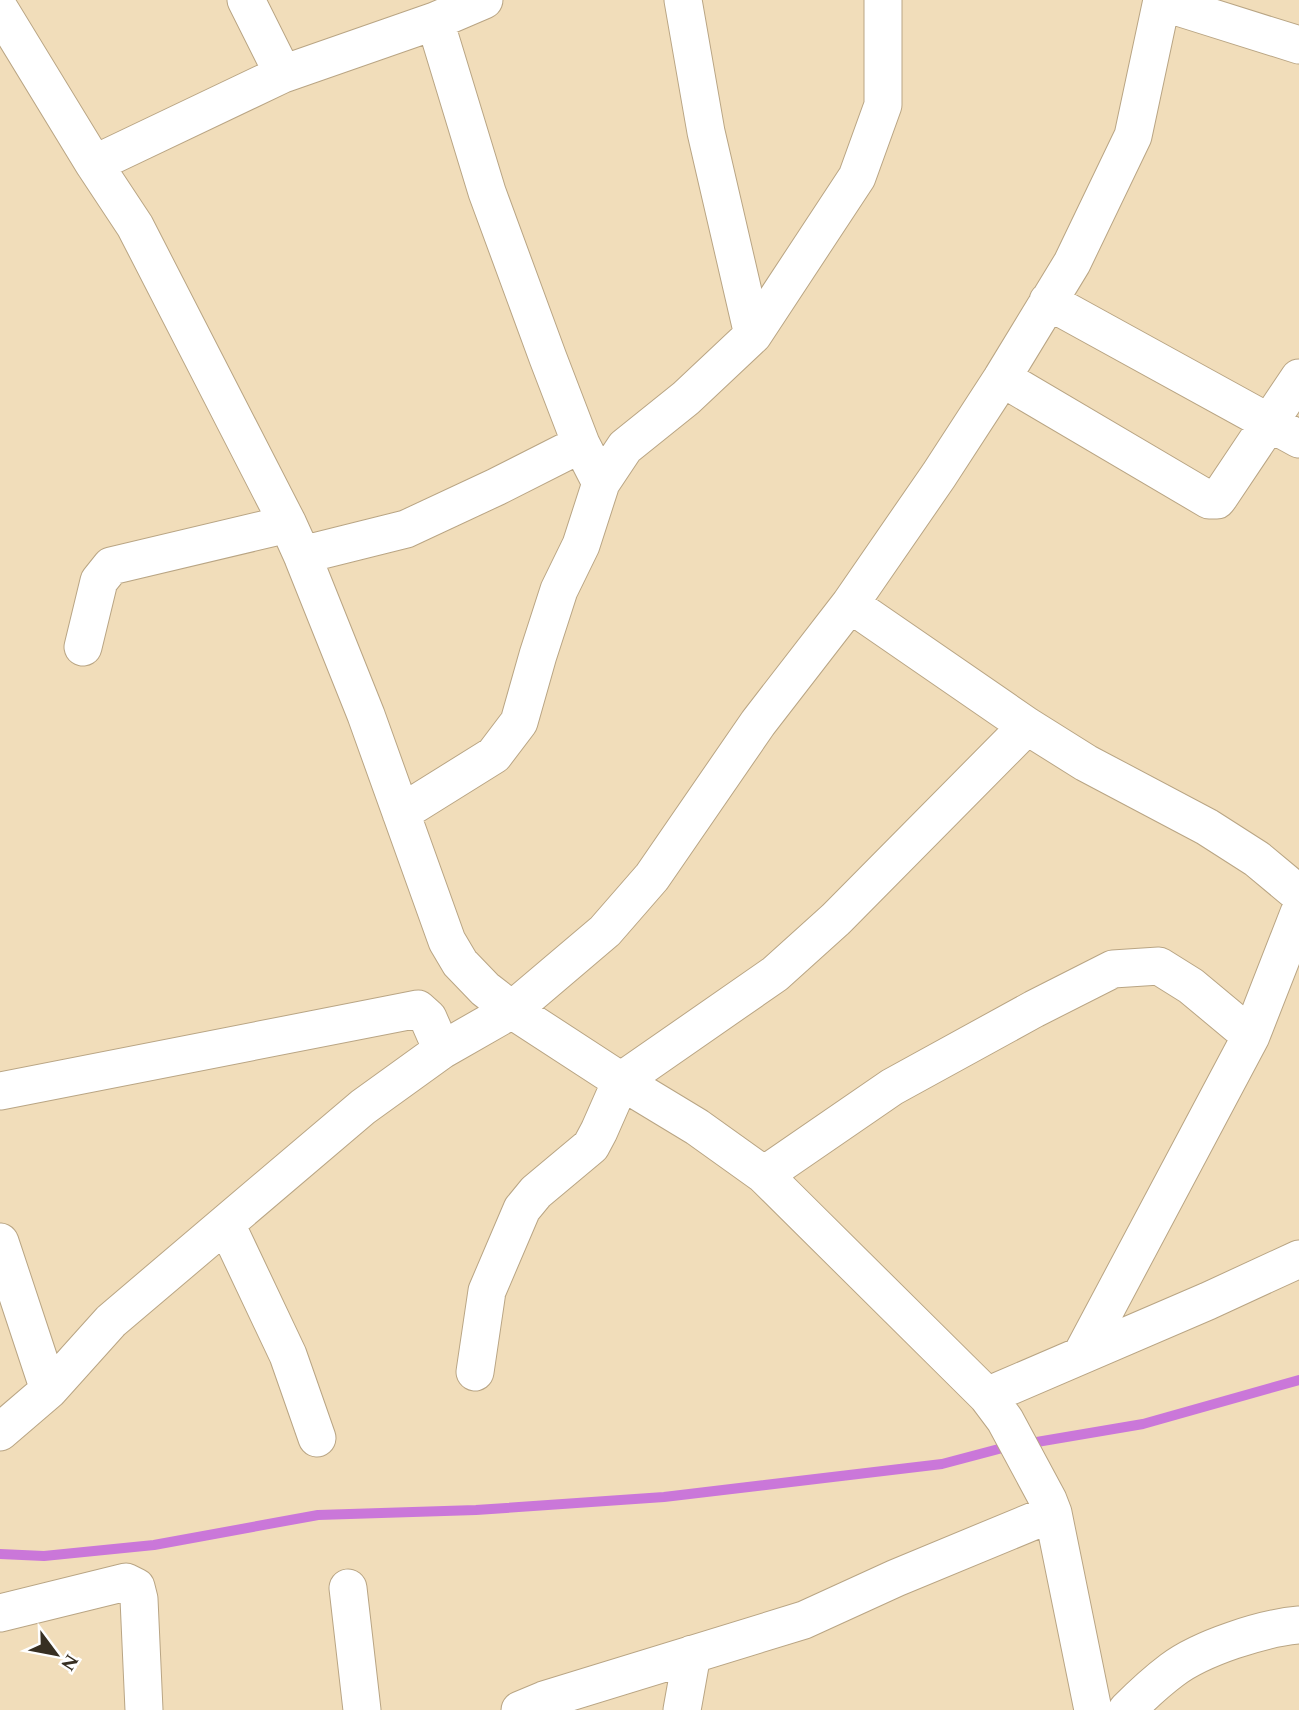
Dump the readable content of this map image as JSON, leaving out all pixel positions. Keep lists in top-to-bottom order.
{
  "north": "bottom right"
}
